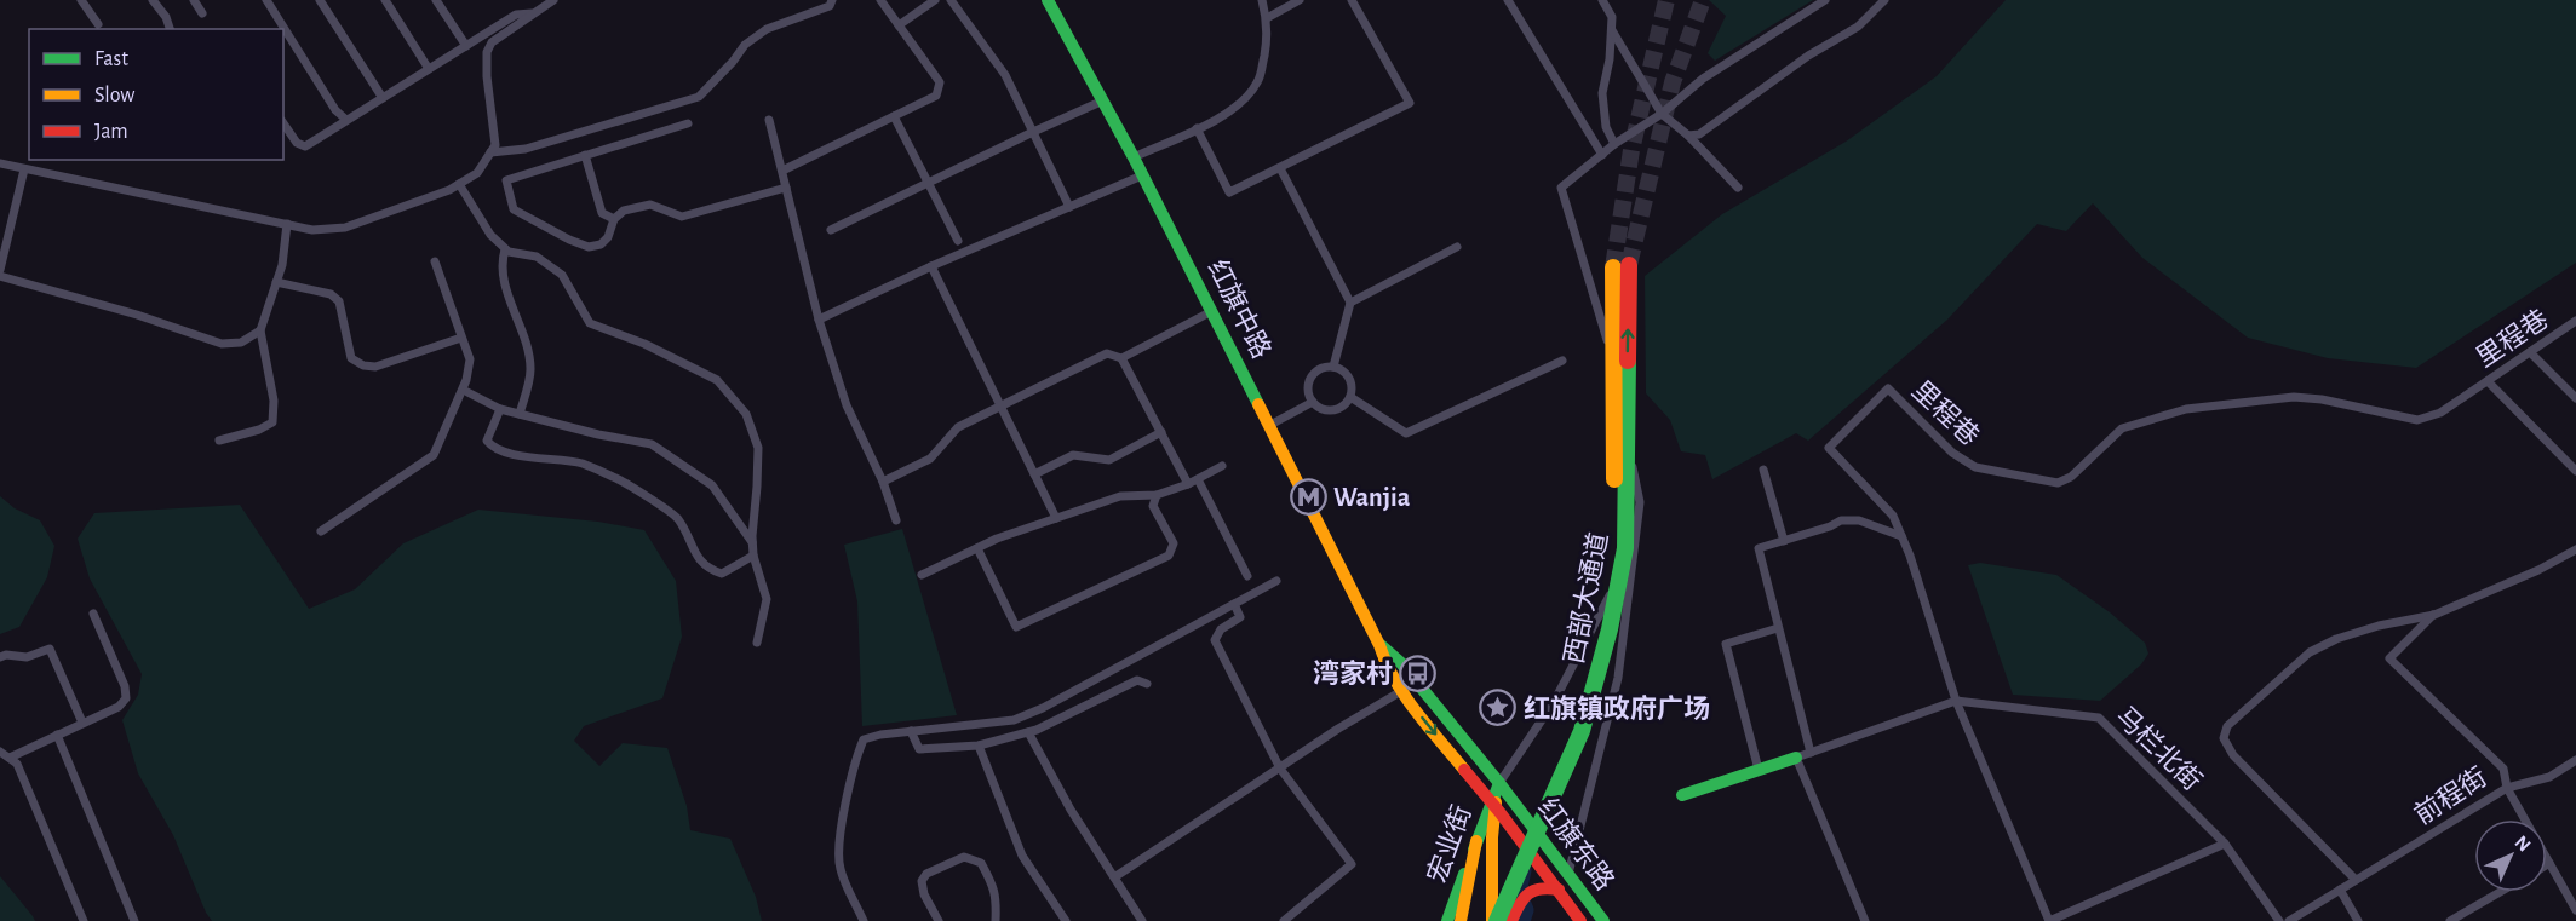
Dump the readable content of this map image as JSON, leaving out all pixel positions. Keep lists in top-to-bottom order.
{
  "streets": {
    "main road": [
      "红旗中路",
      "西部大通道",
      "宏业街",
      "红旗东路"
    ],
    "street": ["里程巷", "马栏北街", "前程街"]
  },
  "crossings": [
    ["红旗中路", "宏业街"],
    ["红旗中路", "红旗东路"],
    ["里程巷", "马栏北街"],
    ["宏业街", "红旗东路"]
  ],
  "places": {
    "metro station": ["Wanjia"],
    "bus stop": ["湾家村"],
    "place": ["红旗镇政府广场"]
  },
  "legend": ["Fast", "Slow", "Jam"],
  "north": "top right"
}
